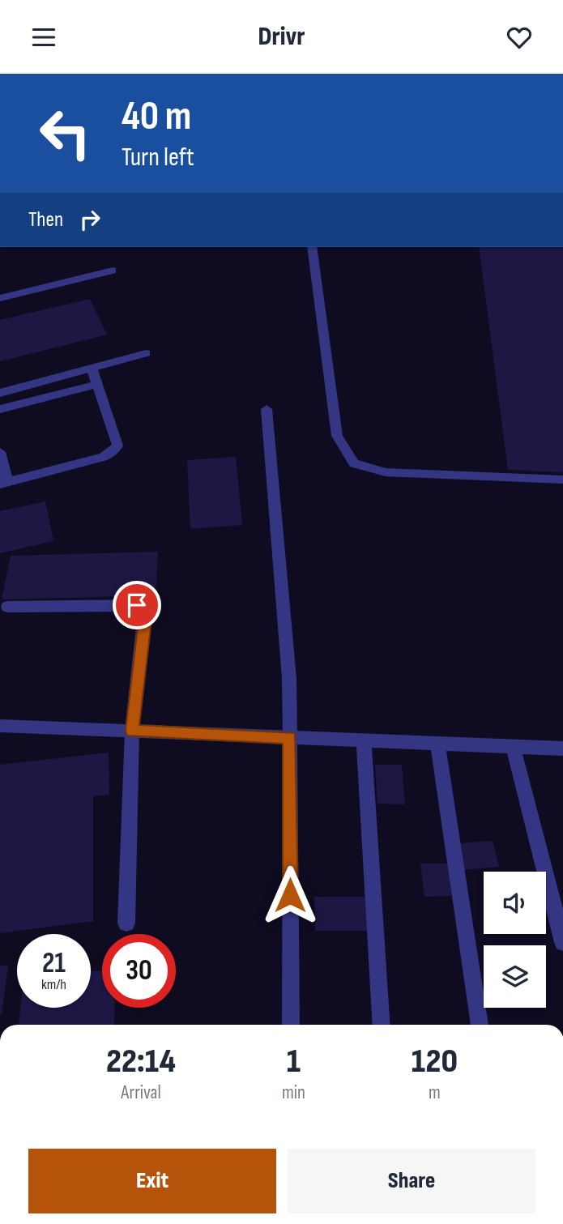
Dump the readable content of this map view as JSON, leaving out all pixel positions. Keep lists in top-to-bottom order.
{
  "page": {
    "header": "Drivr",
    "turn": ["40 m", "Turn left"],
    "then": "Then",
    "speed": "21 km/h",
    "limit": "30",
    "eta": [
      "22:14",
      "Arrival",
      "1",
      "min",
      "120",
      "m"
    ],
    "buttons": ["Exit", "Share"]
  }
}
